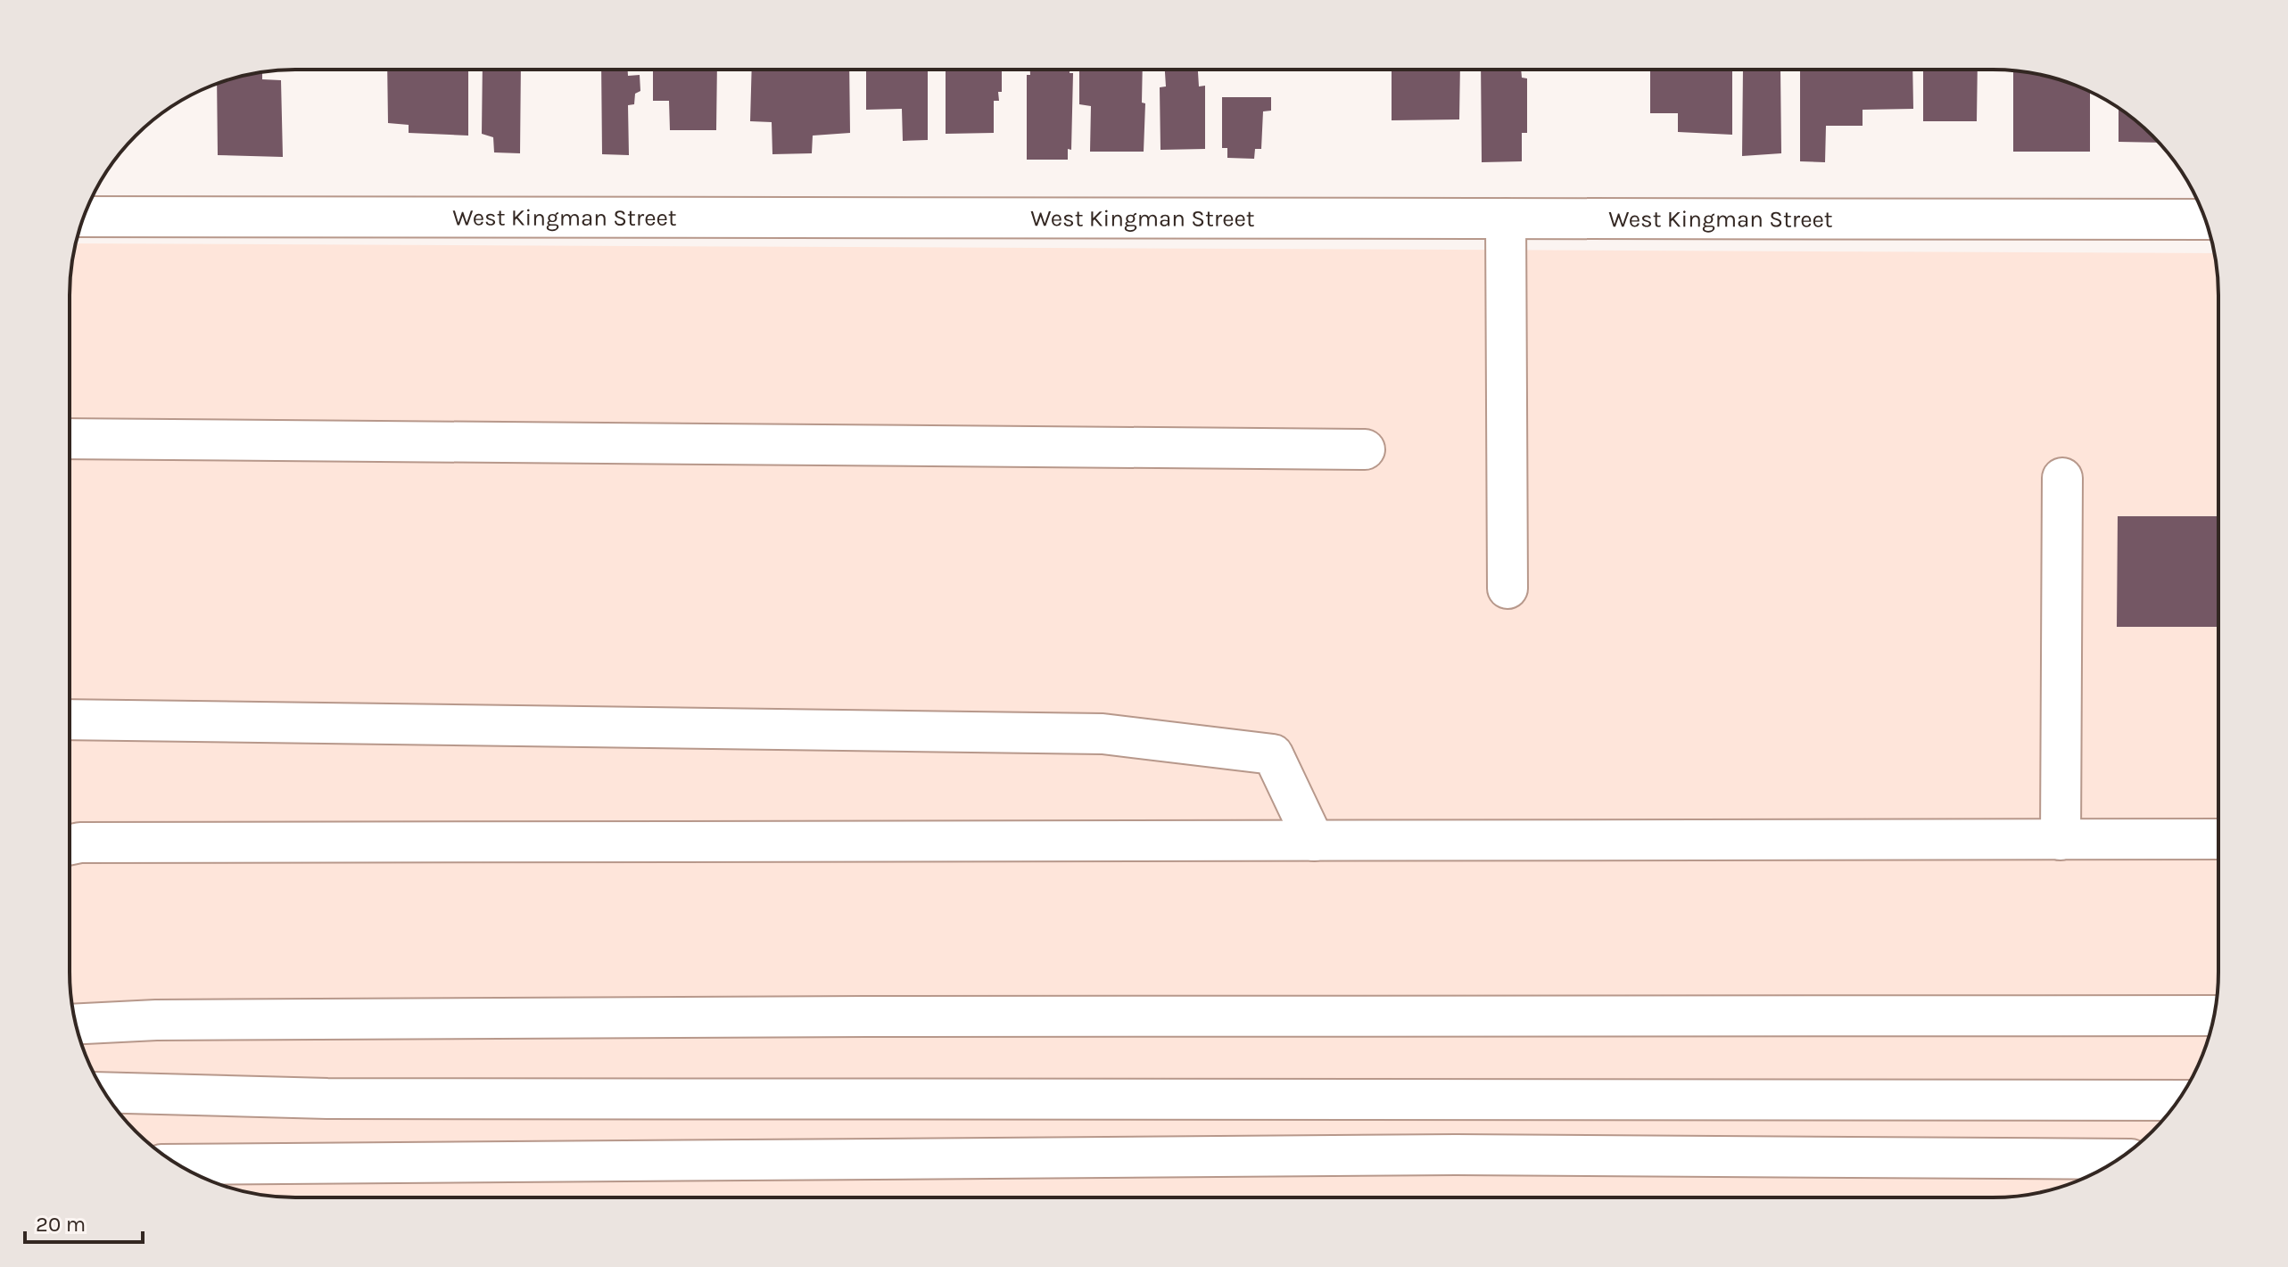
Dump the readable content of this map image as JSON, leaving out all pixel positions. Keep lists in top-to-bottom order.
{
  "streets": {
    "street": ["West Kingman Street"]
  },
  "scale_bar": "20 m"
}
